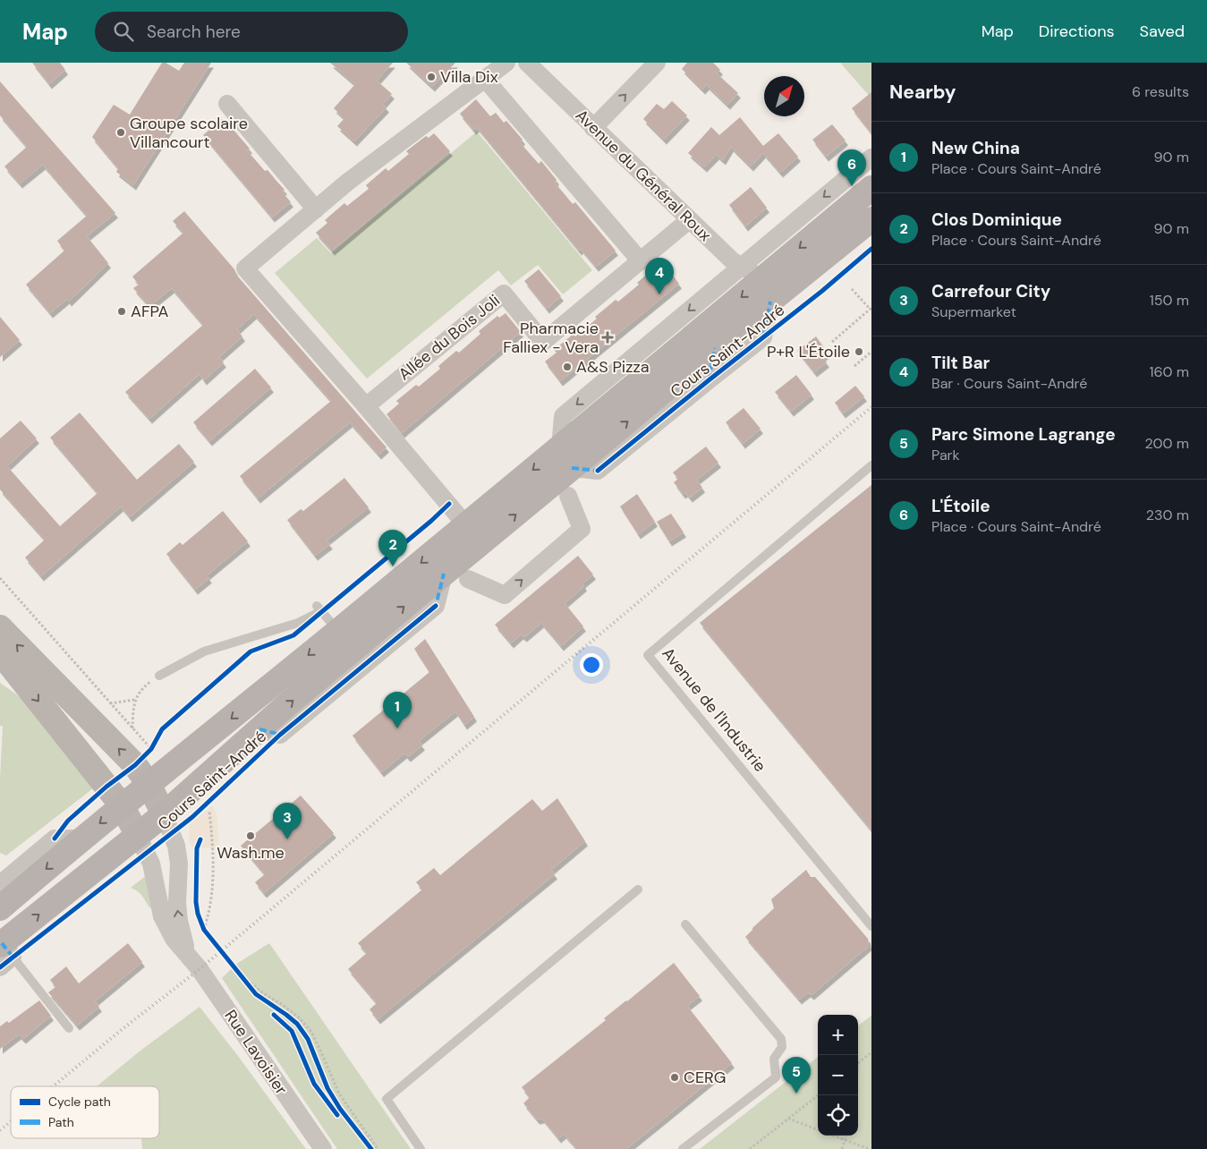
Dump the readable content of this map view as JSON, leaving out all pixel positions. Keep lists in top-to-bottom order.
{
  "streets": {
    "main road": ["Cours Saint-André"],
    "street": ["Avenue du Général Roux", "Allée du Bois Joli", "Rue Lavoisier"],
    "lane": ["Avenue de l'Industrie"]
  },
  "crossings": [
    ["Avenue du Général Roux", "Allée du Bois Joli"],
    ["Avenue du Général Roux", "Cours Saint-André"],
    ["Cours Saint-André", "Rue Lavoisier"]
  ],
  "places": {
    "other": [
      "Villa Dix",
      "Groupe scolaire Villancourt",
      "AFPA",
      "P+R L'Étoile",
      "A&S Pizza",
      "Wash.me",
      "CERG"
    ],
    "health": ["Pharmacie Falliex - Vera"]
  },
  "legend": ["Cycle path", "Path"],
  "north": "top right",
  "page": {
    "header": "Map",
    "search": "Search here",
    "nav": ["Map", "Directions", "Saved"],
    "heading": ["Nearby", "6 results"],
    "list": [
      {
        "mark": "1",
        "name": "New China",
        "note": "Place · Cours Saint-André",
        "value": "90 m"
      },
      {
        "mark": "2",
        "name": "Clos Dominique",
        "note": "Place · Cours Saint-André",
        "value": "90 m"
      },
      {
        "mark": "3",
        "name": "Carrefour City",
        "note": "Supermarket",
        "value": "150 m"
      },
      {
        "mark": "4",
        "name": "Tilt Bar",
        "note": "Bar · Cours Saint-André",
        "value": "160 m"
      },
      {
        "mark": "5",
        "name": "Parc Simone Lagrange",
        "note": "Park",
        "value": "200 m"
      },
      {
        "mark": "6",
        "name": "L'Étoile",
        "note": "Place · Cours Saint-André",
        "value": "230 m"
      }
    ],
    "pins": [
      "6",
      "4",
      "2",
      "1",
      "3",
      "5"
    ],
    "map_buttons": ["+", "−"]
  }
}
